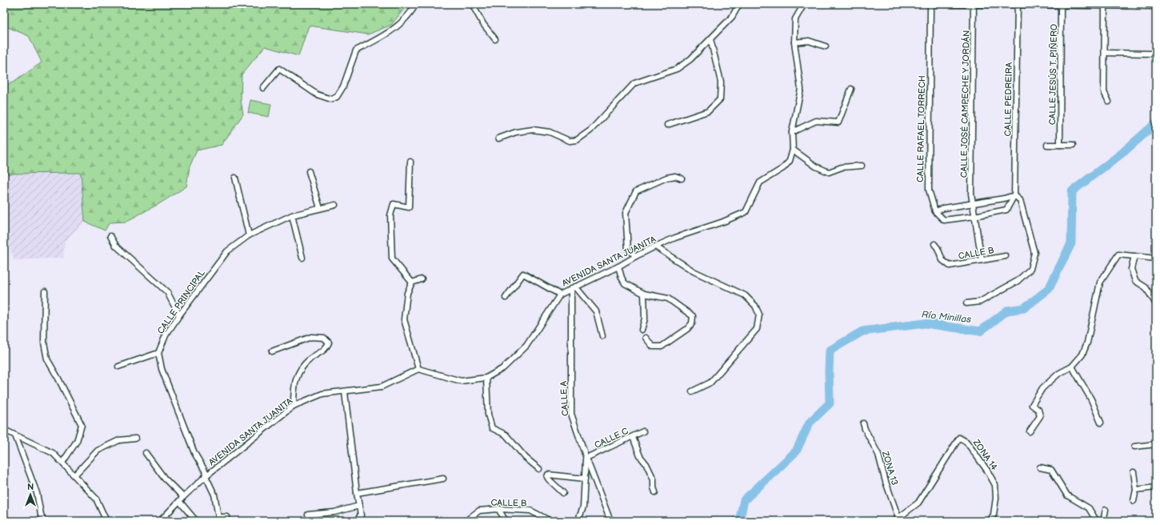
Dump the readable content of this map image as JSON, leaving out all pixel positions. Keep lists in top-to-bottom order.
{
  "streets": {
    "street": [
      "CALLE JESÚS T. PIÑERO",
      "CALLE PEDREIRA",
      "CALLE JOSÉ CAMPECHE Y JORDÁN",
      "CALLE RAFAEL TORRECH",
      "CALLE B",
      "AVENIDA SANTA JUANITA",
      "CALLE PRINCIPAL",
      "CALLE A",
      "CALLE C",
      "ZONA 14",
      "ZONA 13"
    ]
  },
  "crossings": [
    ["AVENIDA SANTA JUANITA", "CALLE A"],
    ["CALLE A", "CALLE C"],
    ["ZONA 14", "ZONA 13"]
  ],
  "water": ["Río Minillas"],
  "north": "top"
}
